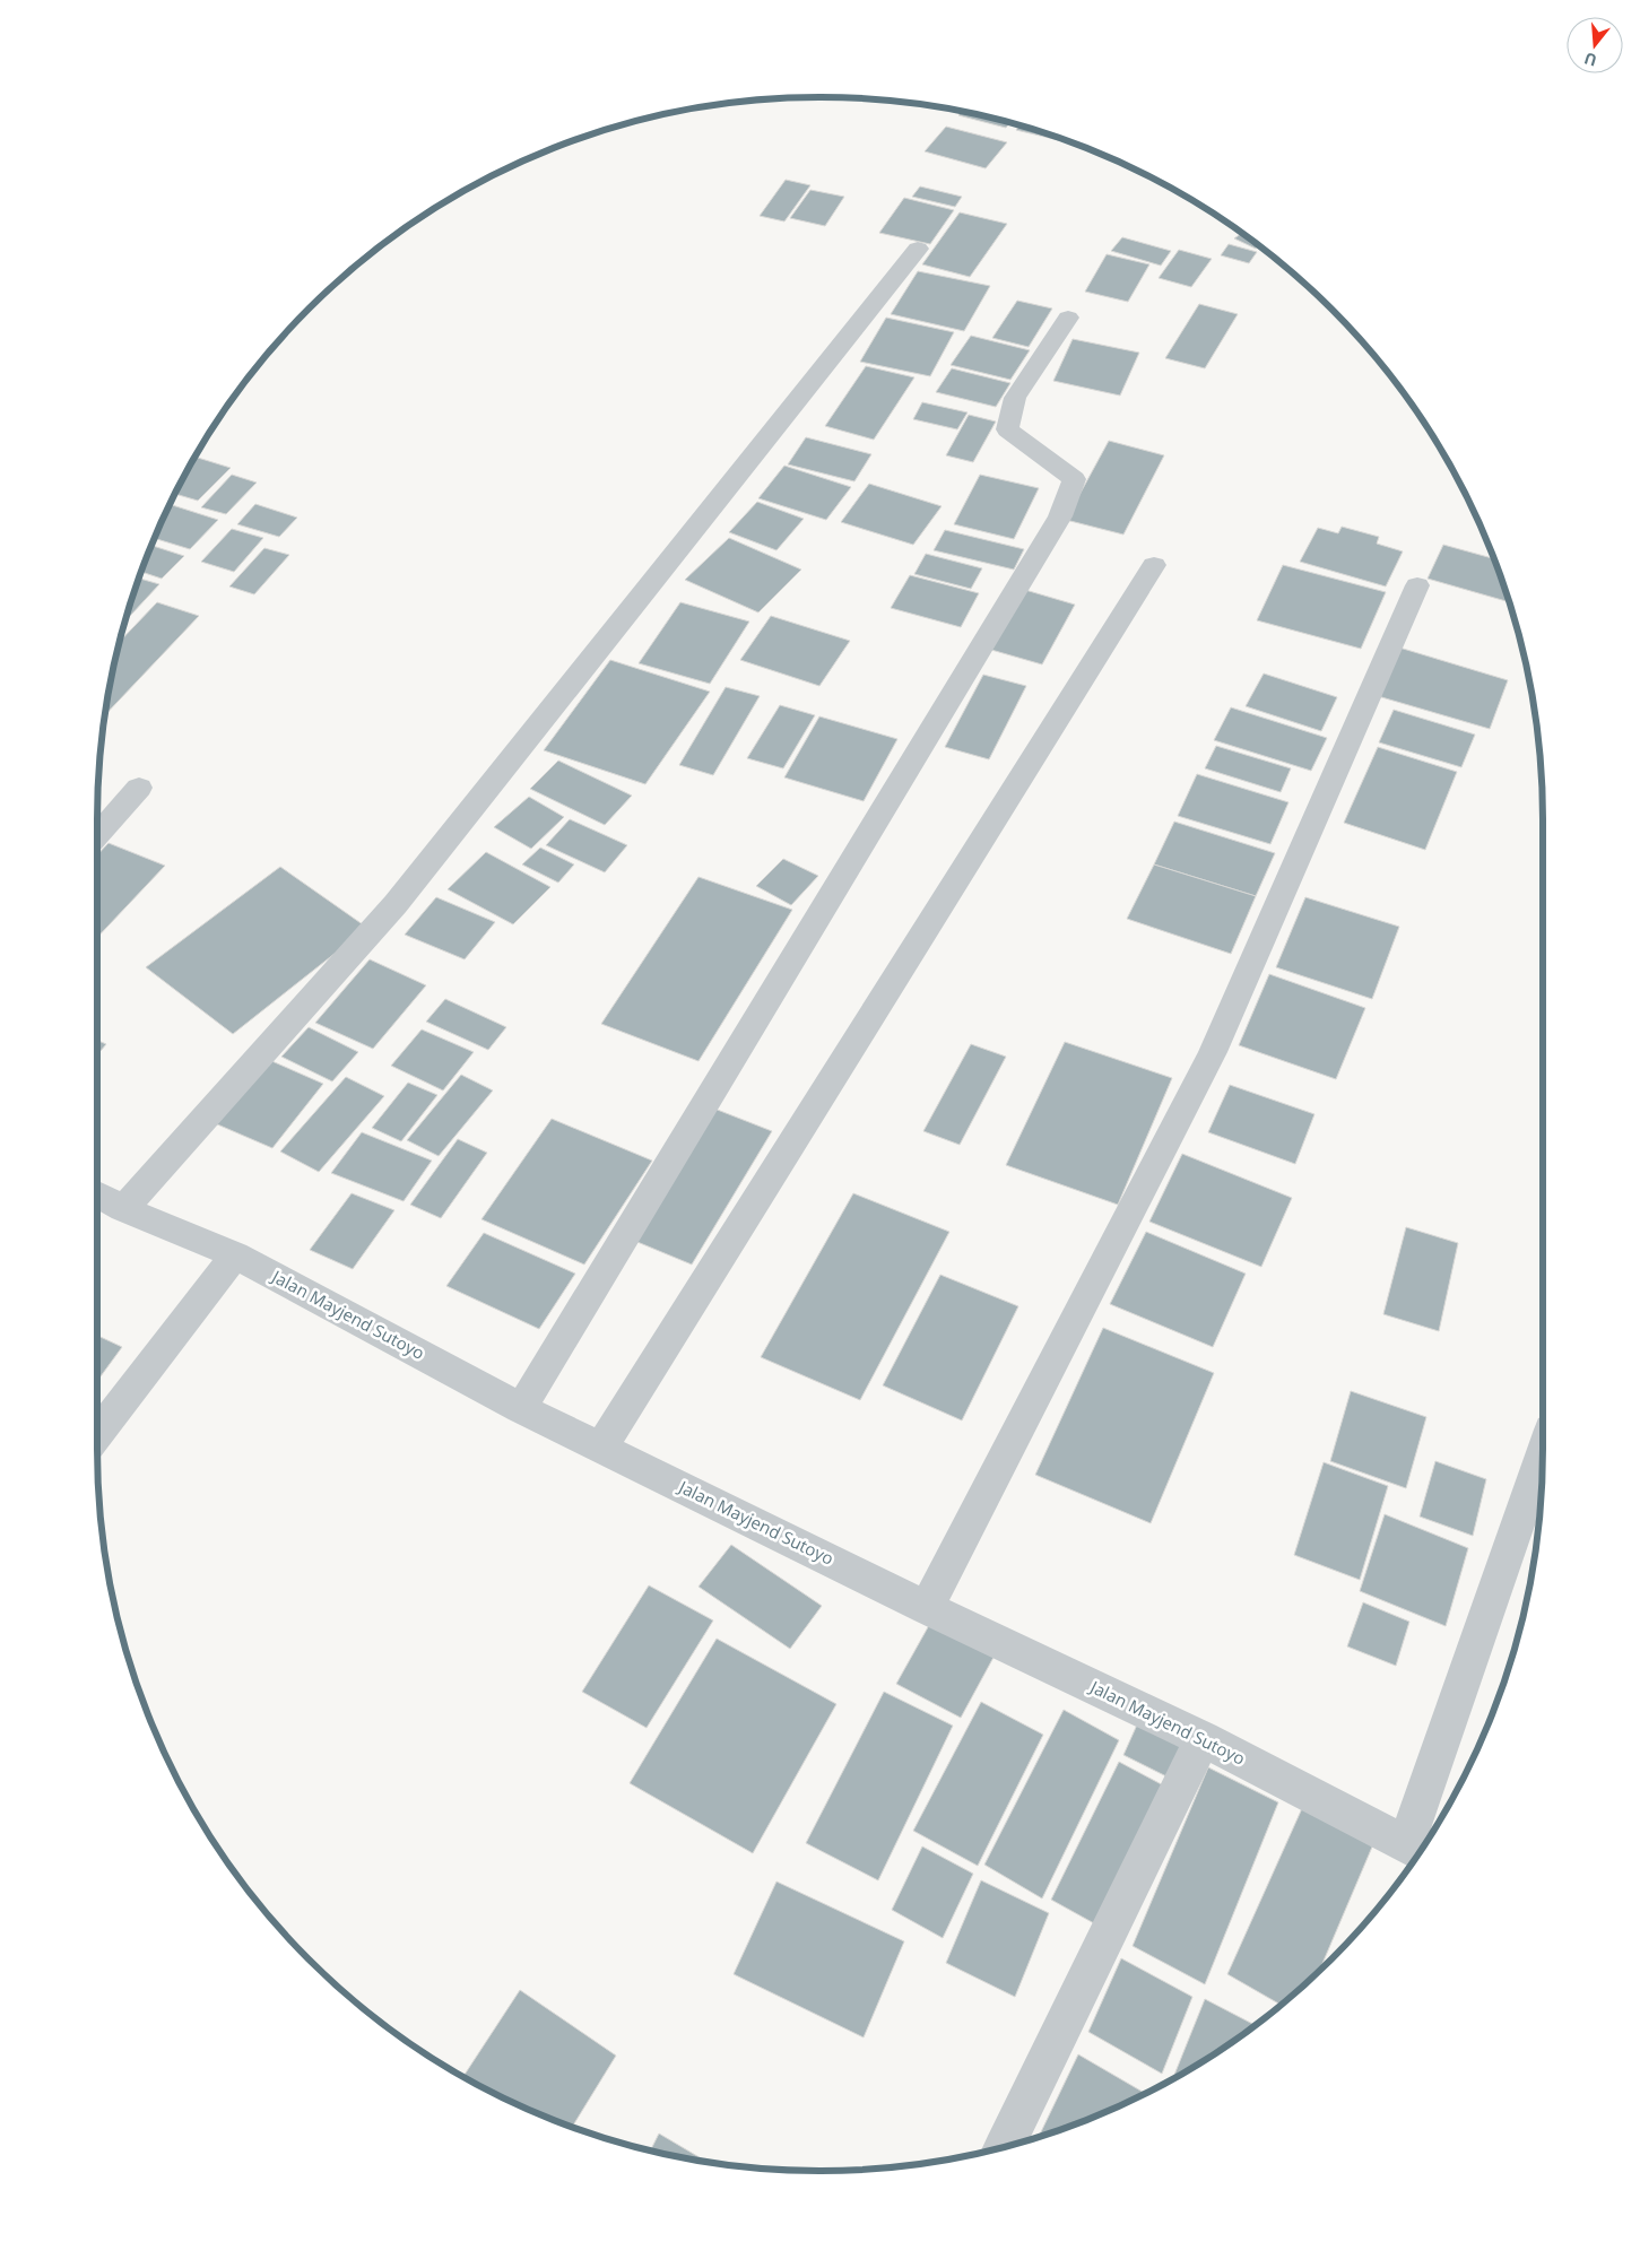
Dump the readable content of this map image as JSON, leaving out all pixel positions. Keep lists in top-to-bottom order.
{
  "streets": {
    "street": ["Jalan Mayjend Sutoyo"]
  },
  "north": "bottom"
}
